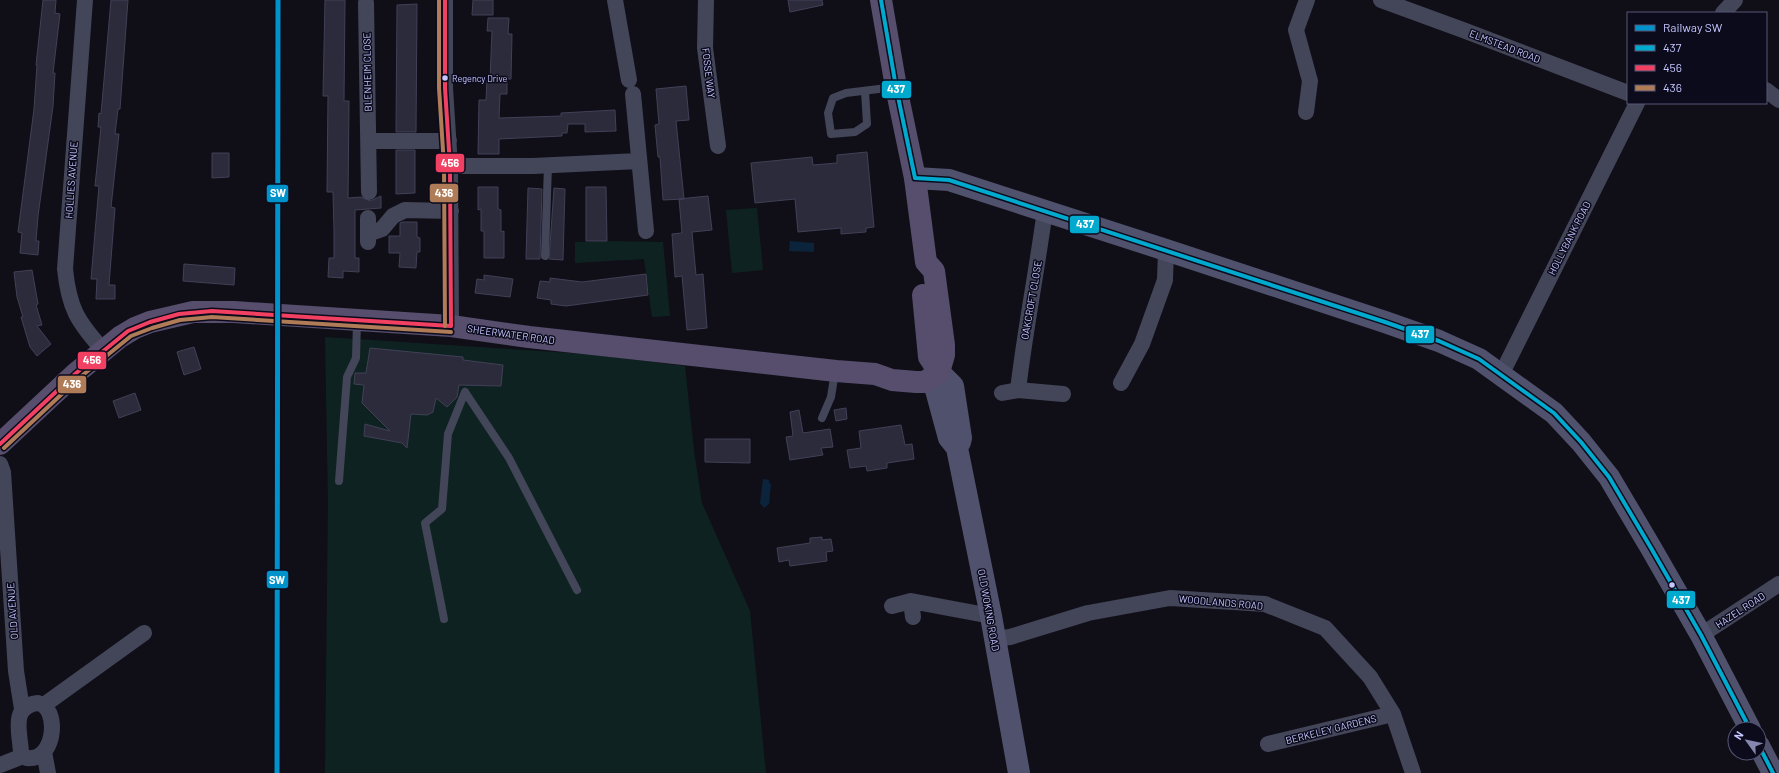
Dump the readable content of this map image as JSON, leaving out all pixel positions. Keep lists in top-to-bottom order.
{
  "streets": {
    "main road": ["SHEERWATER ROAD", "OLD WOKING ROAD"],
    "street": [
      "ELMSTEAD ROAD",
      "BLENHEIM CLOSE",
      "FOSSE WAY",
      "HOLLIES AVENUE",
      "HOLLYBANK ROAD",
      "OAKCROFT CLOSE",
      "WOODLANDS ROAD",
      "HAZEL ROAD",
      "OLD AVENUE",
      "BERKELEY GARDENS"
    ]
  },
  "crossings": [
    ["HOLLIES AVENUE", "SHEERWATER ROAD"],
    ["SHEERWATER ROAD", "OLD WOKING ROAD"],
    ["WOODLANDS ROAD", "OLD WOKING ROAD"],
    ["WOODLANDS ROAD", "BERKELEY GARDENS"]
  ],
  "places": ["Regency Drive"],
  "lines": [
    "rail line SW",
    "transit line 437",
    "transit line 456",
    "transit line 436"
  ],
  "legend": [
    "Railway SW",
    "437",
    "456",
    "436"
  ],
  "north": "top left"
}
